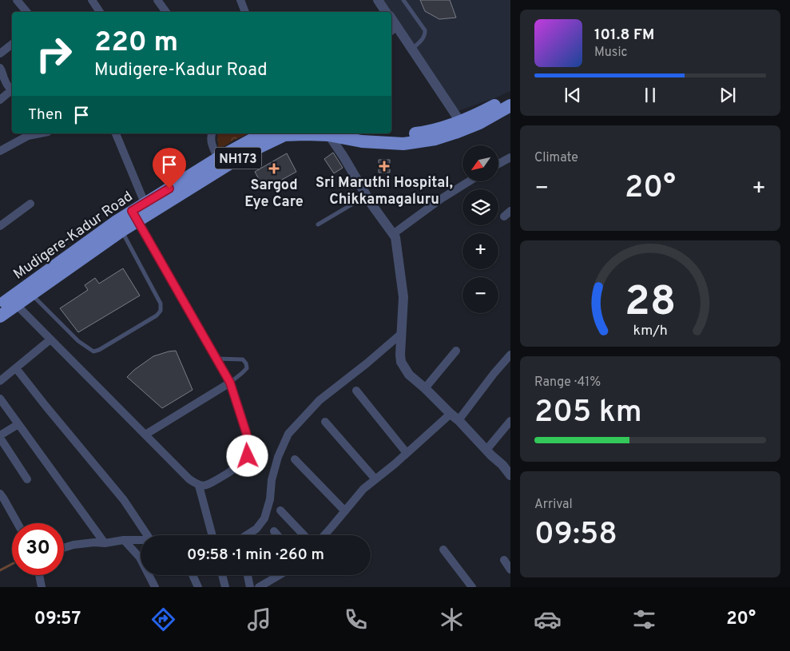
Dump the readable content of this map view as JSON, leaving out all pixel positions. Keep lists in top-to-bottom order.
{
  "streets": {
    "highway": ["NH173", "Mudigere-Kadur Road"]
  },
  "places": {
    "health": ["Sri Maruthi Hospital, Chikkamagaluru", "Sargod Eye Care"]
  },
  "north": "bottom left",
  "page": {
    "turn": ["220 m", "Mudigere-Kadur Road"],
    "song": ["101.8 FM", "Music"],
    "then": "Then",
    "tile": [
      "Climate",
      ["Range · 41%", "205 km"],
      ["Arrival", "09:58"]
    ],
    "map_buttons": ["+", "−"],
    "heat": ["−", "20°", "+"],
    "limit": "30",
    "trip": "09:58 · 1 min · 260 m",
    "tabs": ["09:57", "20°"],
    "gauge": ["28", "km/h"]
  }
}
